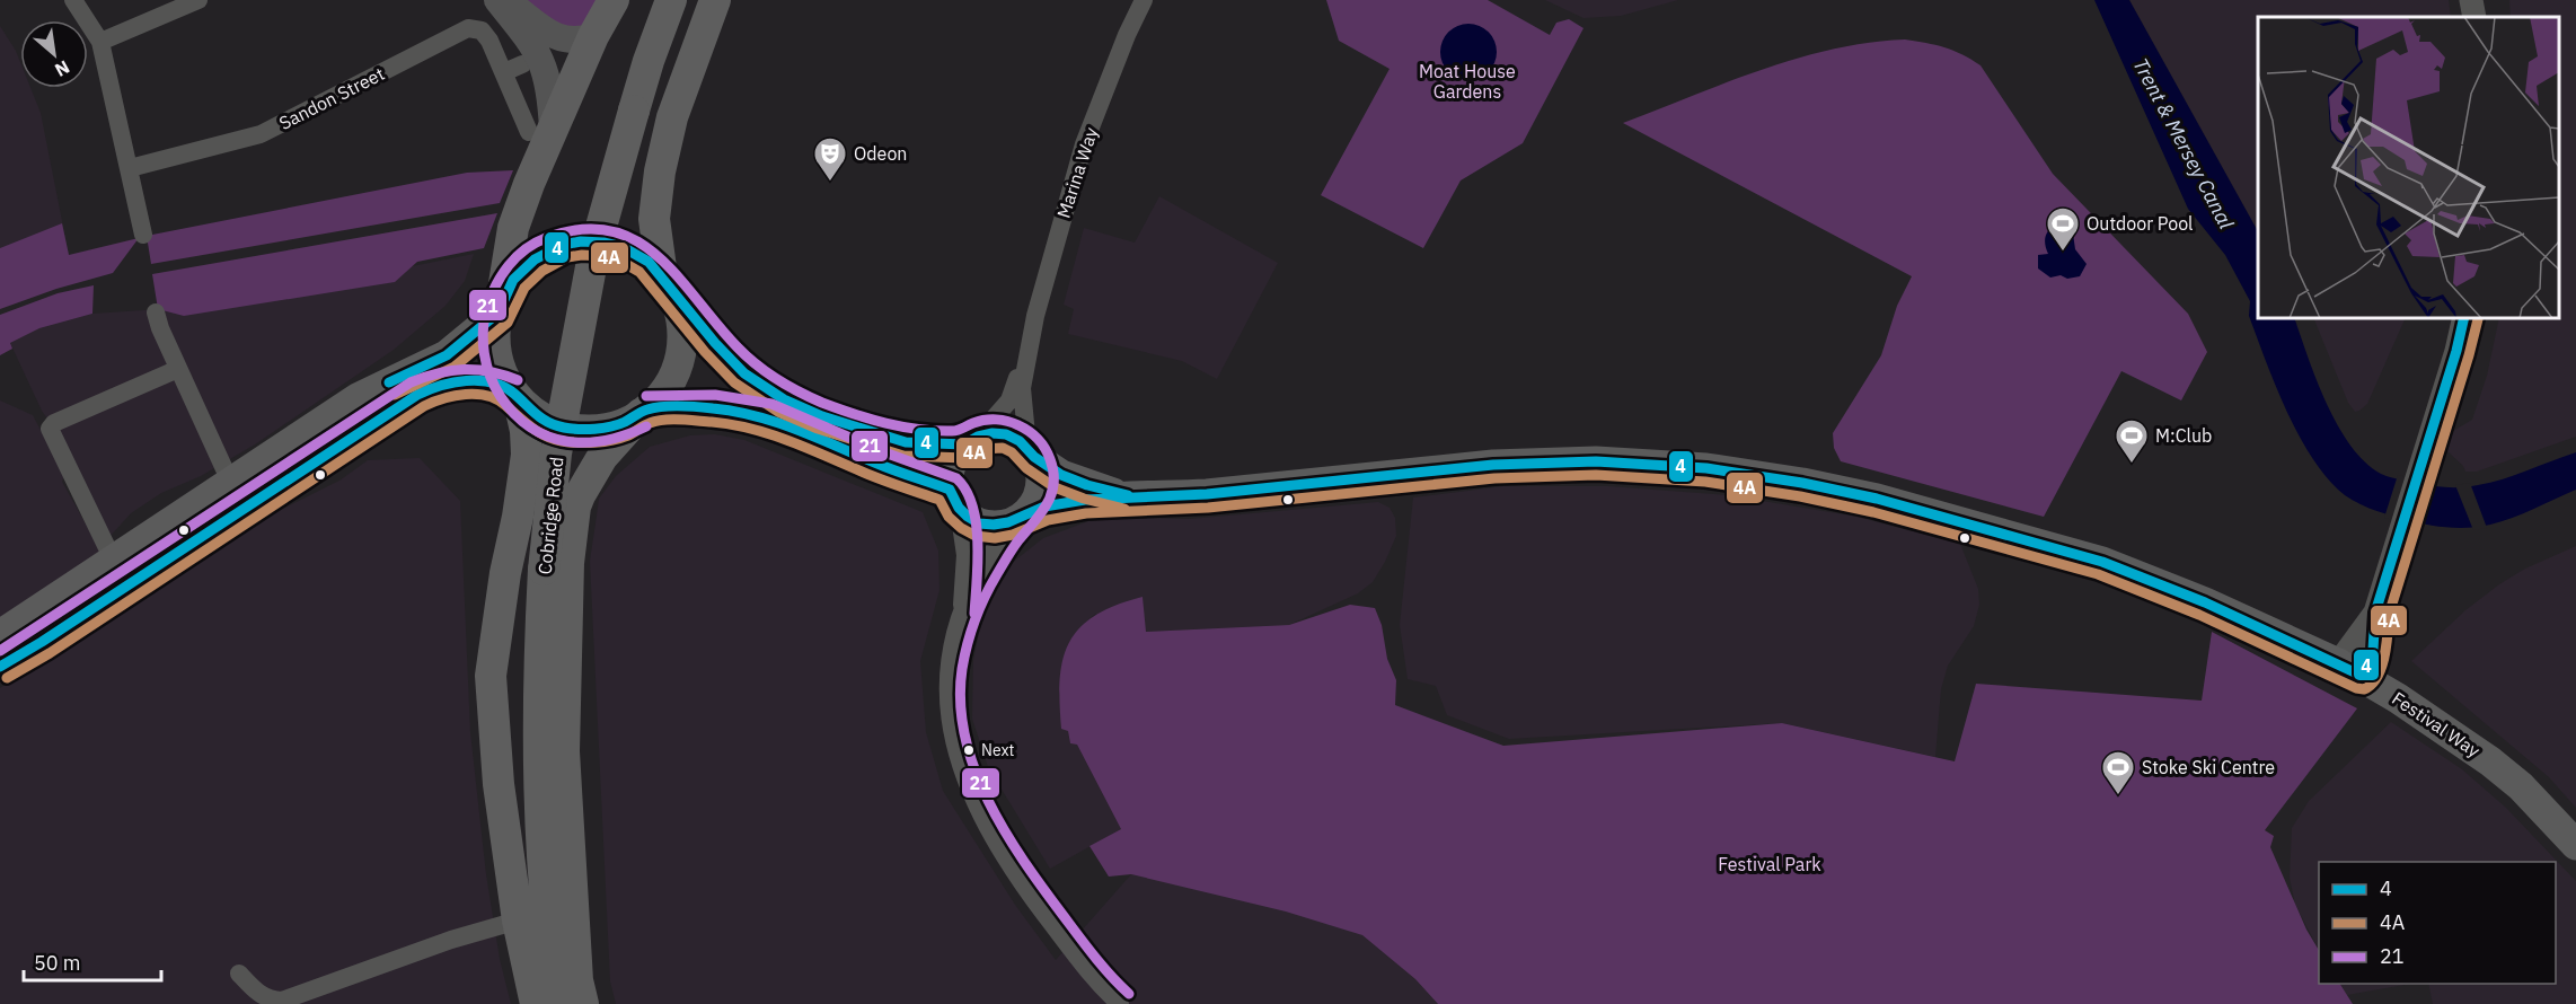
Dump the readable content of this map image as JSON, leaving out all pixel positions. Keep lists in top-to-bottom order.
{
  "streets": {
    "highway": ["Cobridge Road"],
    "main road": ["Festival Way"],
    "street": ["Sandon Street", "Marina Way"]
  },
  "crossings": [
    ["Marina Way", "Festival Way"]
  ],
  "water": ["Trent & Mersey Canal"],
  "parks": ["Moat House Gardens", "Festival Park"],
  "places": {
    "theatre": ["Odeon"],
    "sports": ["Outdoor Pool", "M:Club", "Stoke Ski Centre"],
    "other": ["Next"]
  },
  "lines": ["transit line 21", "transit line 4", "transit line 4A"],
  "legend": ["4", "4A", "21"],
  "scale_bar": "50 m",
  "north": "bottom right"
}
